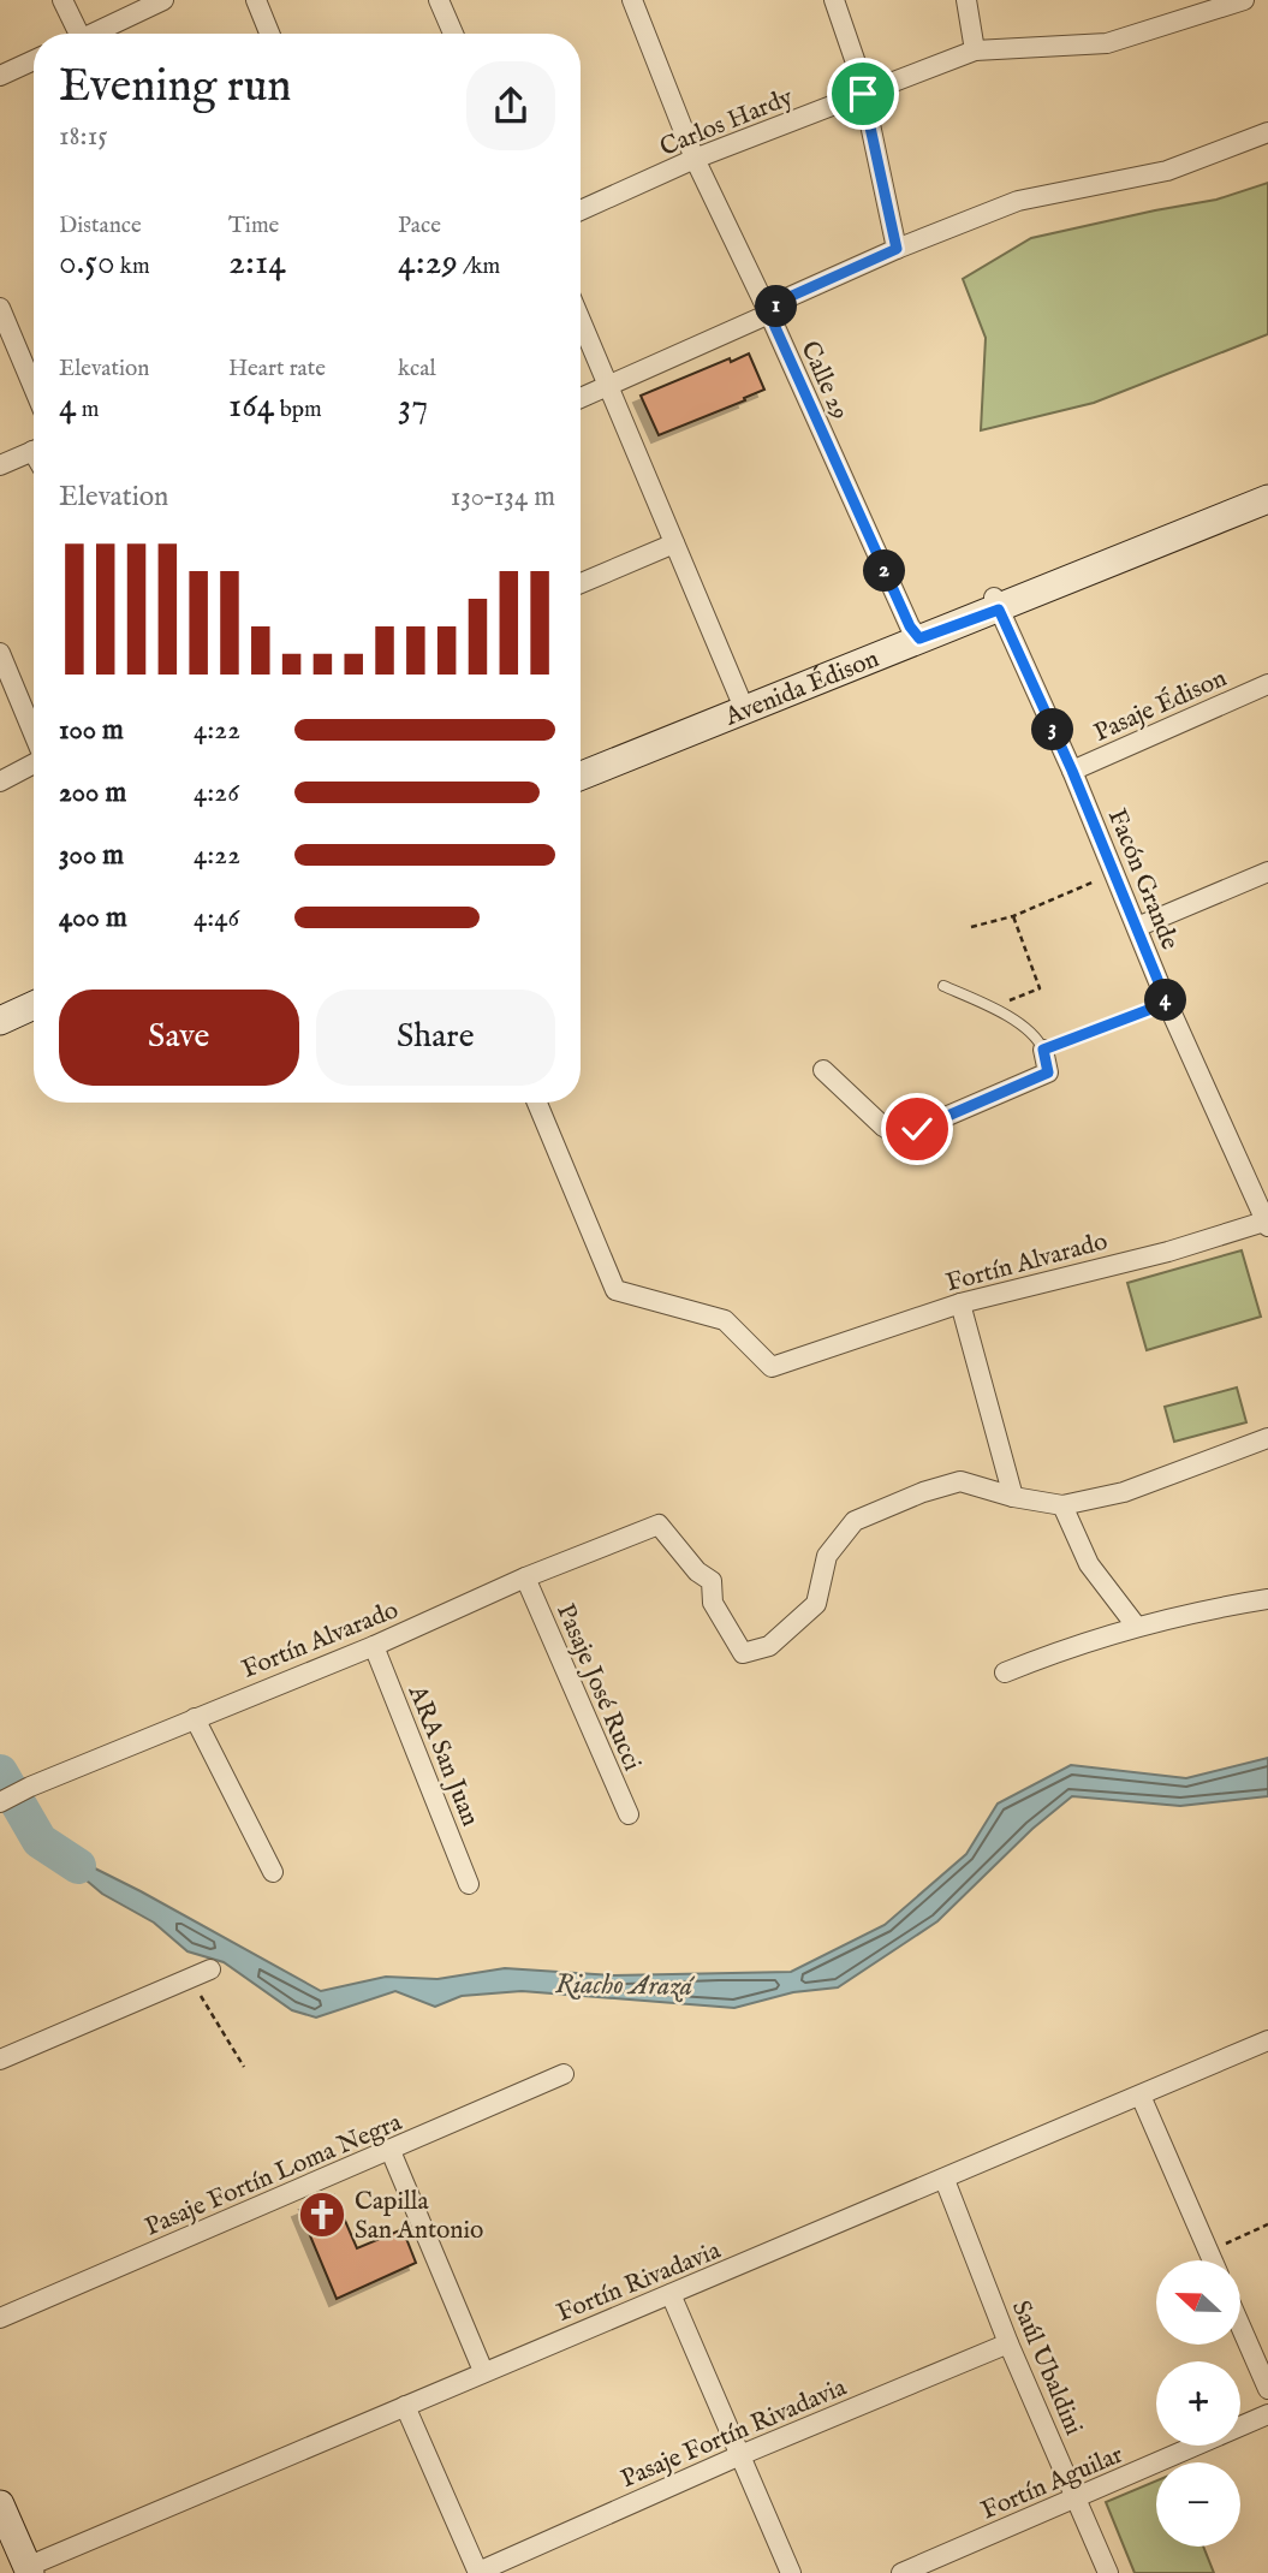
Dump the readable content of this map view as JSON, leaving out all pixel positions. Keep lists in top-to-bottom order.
{
  "streets": {
    "main road": ["Avenida Édison"],
    "street": [
      "Carlos Hardy",
      "Calle 29",
      "Pasaje Édison",
      "Facón Grande",
      "Fortín Alvarado",
      "Pasaje José Rucci",
      "ARA San Juan",
      "Pasaje Fortín Loma Negra",
      "Fortín Rivadavia",
      "Saúl Ubaldini",
      "Pasaje Fortín Rivadavia",
      "Fortín Aguilar"
    ]
  },
  "crossings": [
    ["Carlos Hardy", "Calle 29"],
    ["Calle 29", "Avenida Édison"],
    ["Avenida Édison", "Facón Grande"],
    ["Pasaje Édison", "Facón Grande"],
    ["Facón Grande", "Fortín Alvarado"],
    ["Fortín Alvarado", "Pasaje José Rucci"],
    ["Fortín Alvarado", "ARA San Juan"],
    ["Fortín Rivadavia", "Saúl Ubaldini"],
    ["Saúl Ubaldini", "Pasaje Fortín Rivadavia"],
    ["Saúl Ubaldini", "Fortín Aguilar"]
  ],
  "water": ["Riacho Arazá"],
  "places": {
    "church": ["Capilla San Antonio"]
  },
  "north": "left",
  "page": {
    "heading": ["Evening run", "18:15"],
    "stats": [
      ["Distance", "0.50 km"],
      ["Time", "2:14"],
      ["Pace", "4:29 /km"],
      ["Elevation", "4 m"],
      ["Heart rate", "164 bpm"],
      ["kcal", "37"]
    ],
    "pins": [
      "1",
      "2",
      "3",
      "4"
    ],
    "chart": ["Elevation", "130–134 m"],
    "list": [
      {
        "name": "100 m",
        "note": "4:22"
      },
      {
        "name": "200 m",
        "note": "4:26"
      },
      {
        "name": "300 m",
        "note": "4:22"
      },
      {
        "name": "400 m",
        "note": "4:46"
      }
    ],
    "buttons": ["Save", "Share"],
    "map_buttons": ["+", "−"]
  }
}
